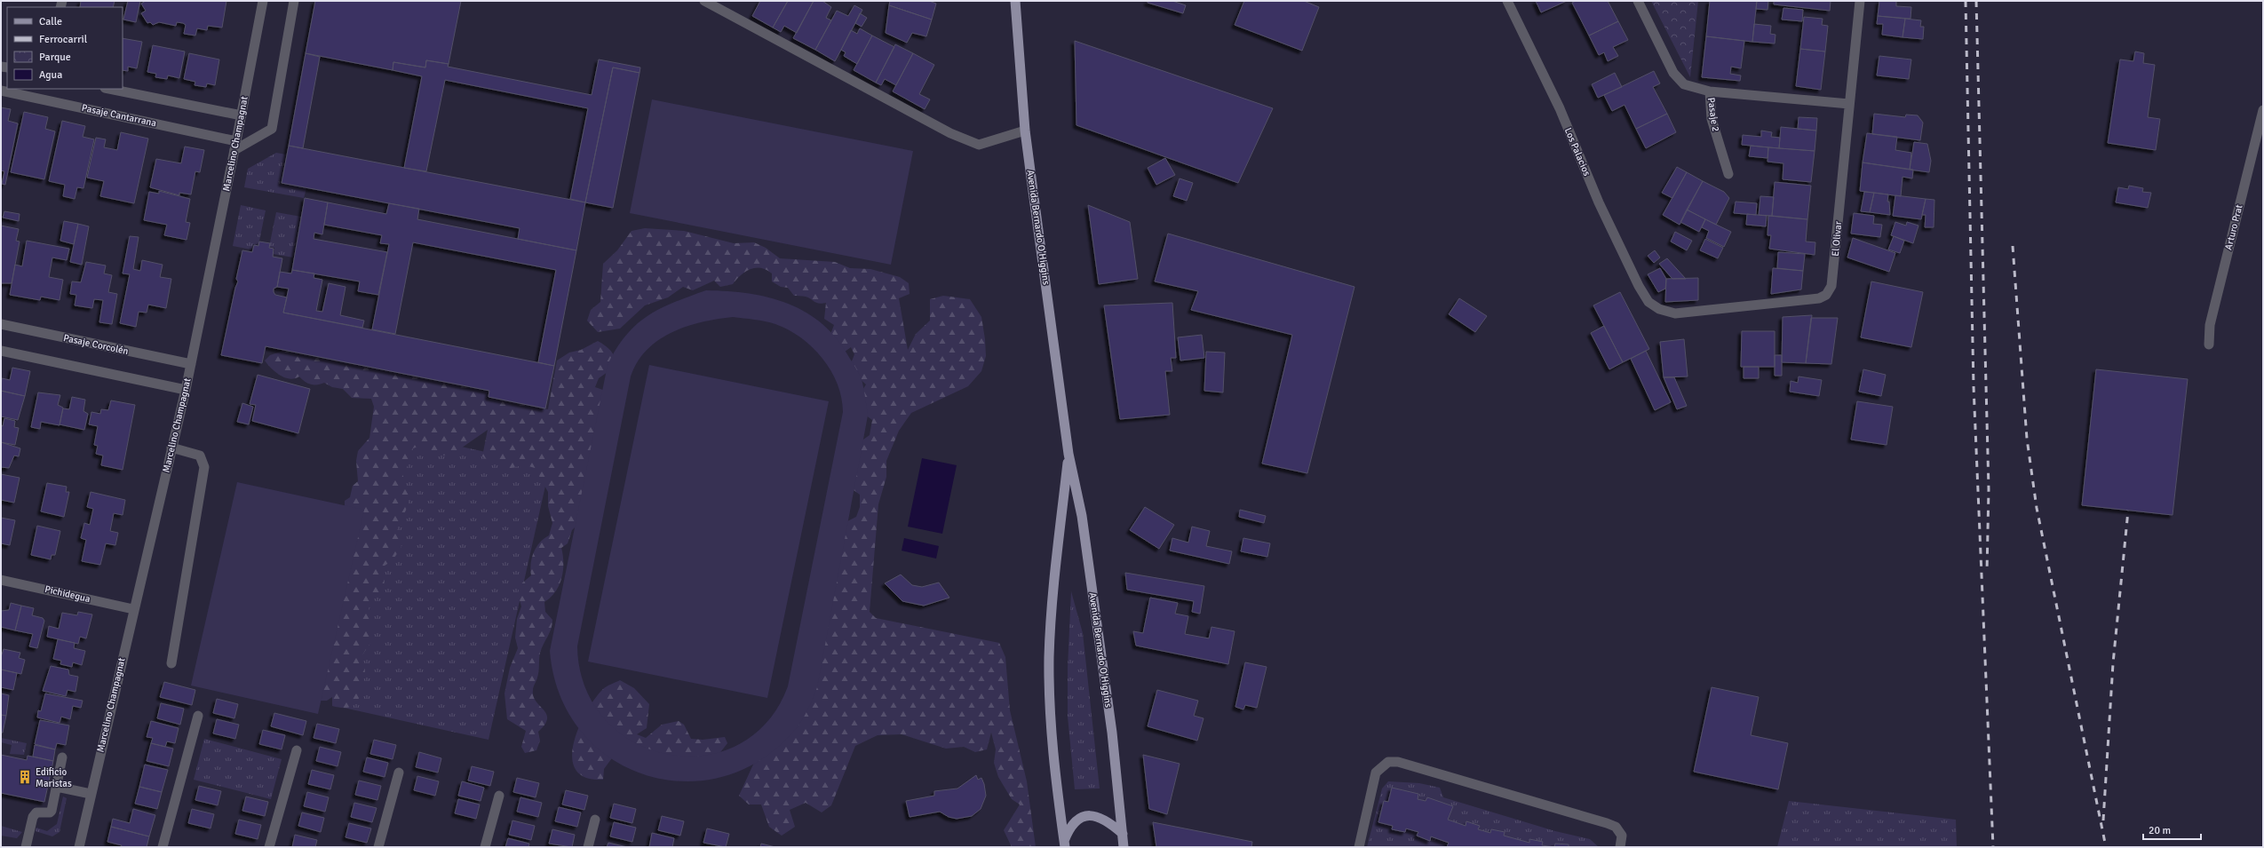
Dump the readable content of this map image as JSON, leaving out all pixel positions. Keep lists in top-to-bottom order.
{
  "streets": {
    "main road": ["Avenida Bernardo O'Higgins"],
    "street": [
      "Pasaje 2",
      "Pasaje Cantarrana",
      "Marcelino Champagnat",
      "Los Palacios",
      "Arturo Prat",
      "El Olivar",
      "Pasaje Corcolén",
      "Pichidegua"
    ]
  },
  "crossings": [
    ["Pasaje Cantarrana", "Marcelino Champagnat"],
    ["Marcelino Champagnat", "Pasaje Corcolén"],
    ["Marcelino Champagnat", "Pichidegua"],
    ["Los Palacios", "El Olivar"]
  ],
  "places": {
    "building": ["Edificio Maristas"]
  },
  "legend": [
    "Calle",
    "Ferrocarril",
    "Parque",
    "Agua"
  ],
  "scale_bar": "20 m"
}
